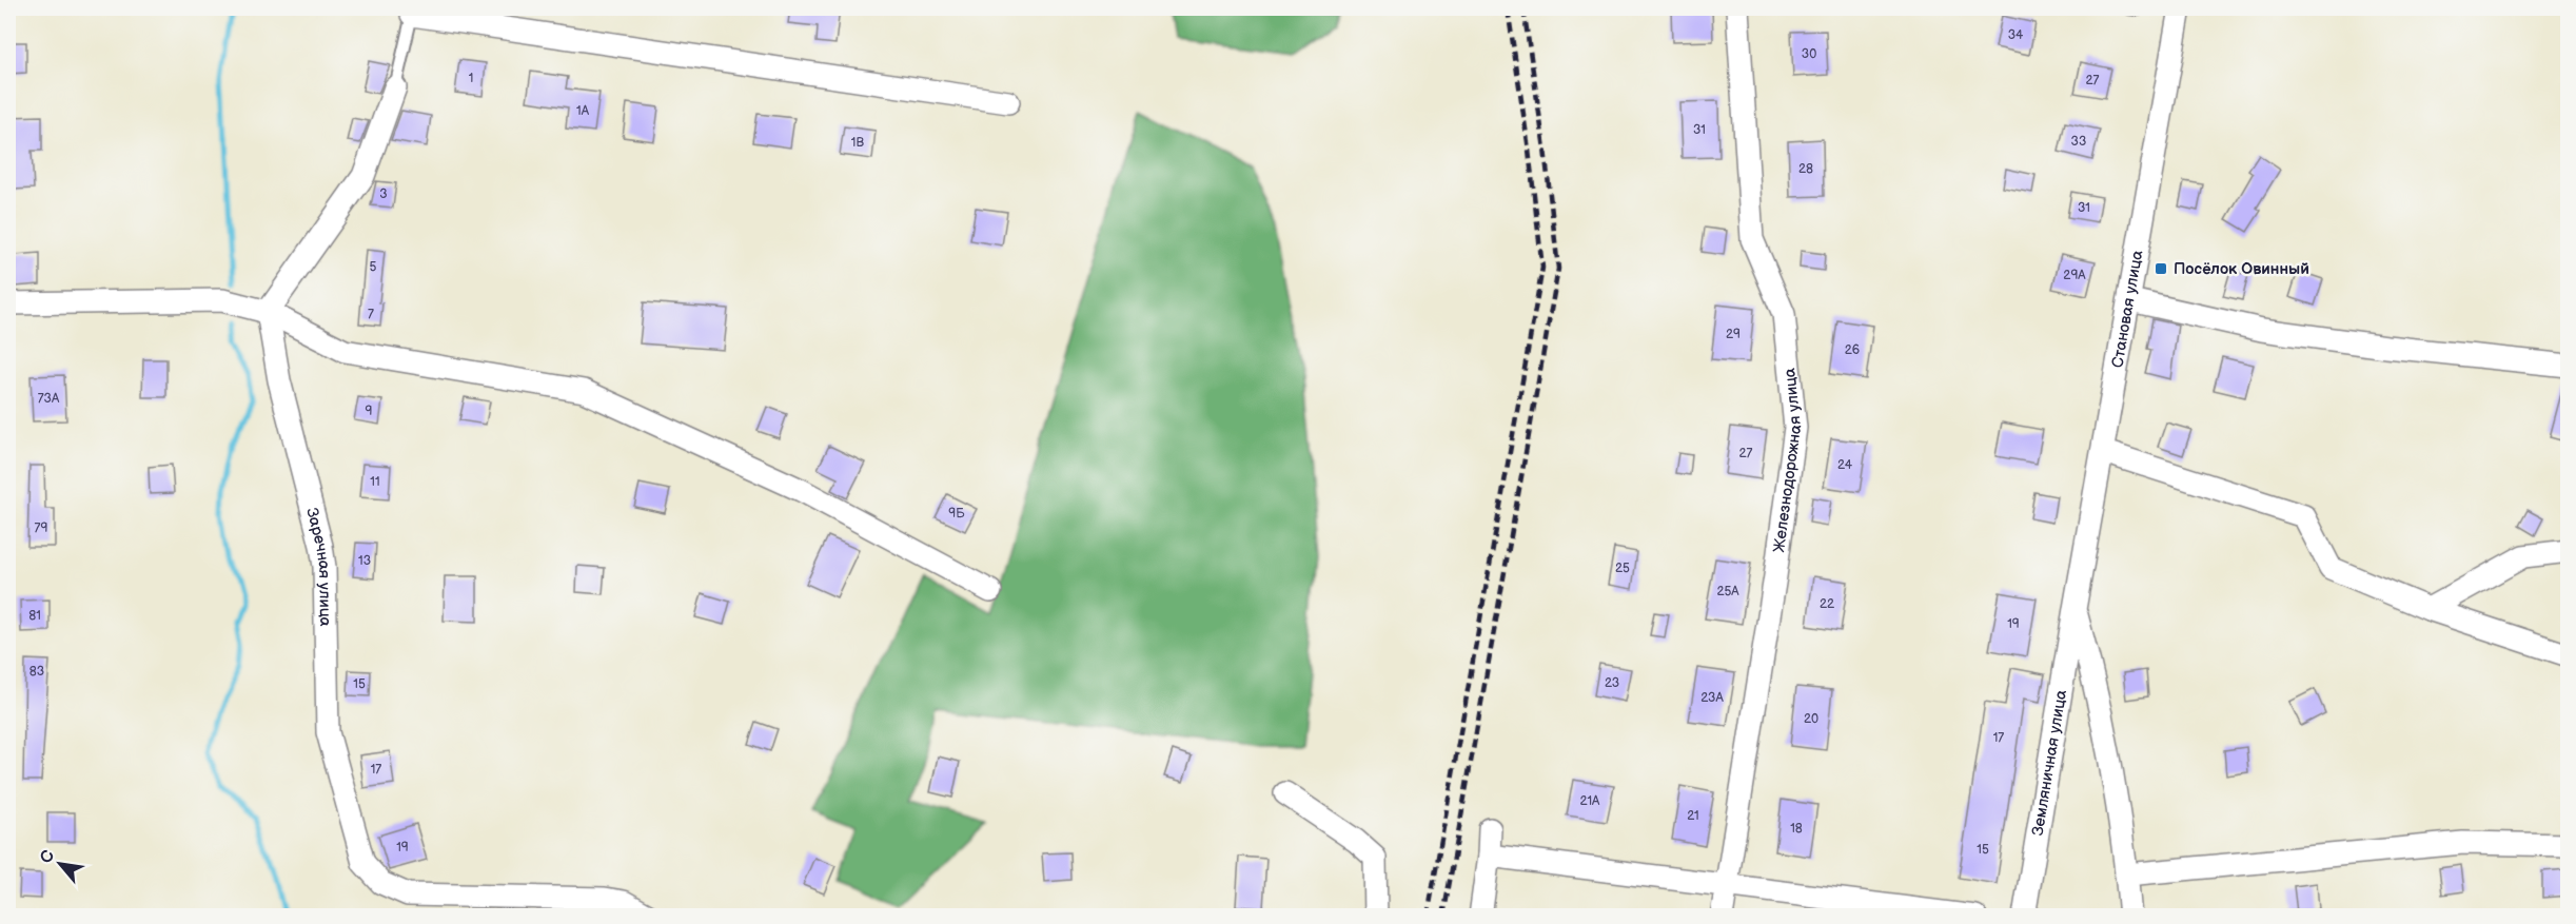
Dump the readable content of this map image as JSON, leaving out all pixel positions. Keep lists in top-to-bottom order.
{
  "streets": {
    "street": [
      "Становая улица",
      "Железнодорожная улица",
      "Заречная улица",
      "Земляничная улица"
    ]
  },
  "crossings": [
    ["Становая улица", "Земляничная улица"]
  ],
  "places": {
    "transit": ["Посёлок Овинный"]
  },
  "house_numbers": [
    "34",
    "30",
    "1",
    "27",
    "1А",
    "31",
    "33",
    "1В",
    "28",
    "3",
    "31",
    "5",
    "29А",
    "7",
    "29",
    "26",
    "73А",
    "9",
    "27",
    "24",
    "11",
    "9Б",
    "79",
    "13",
    "25",
    "25А",
    "22",
    "81",
    "19",
    "83",
    "23",
    "15",
    "23А",
    "20",
    "17",
    "17",
    "21А",
    "21",
    "18",
    "19",
    "15"
  ],
  "north": "top left"
}
